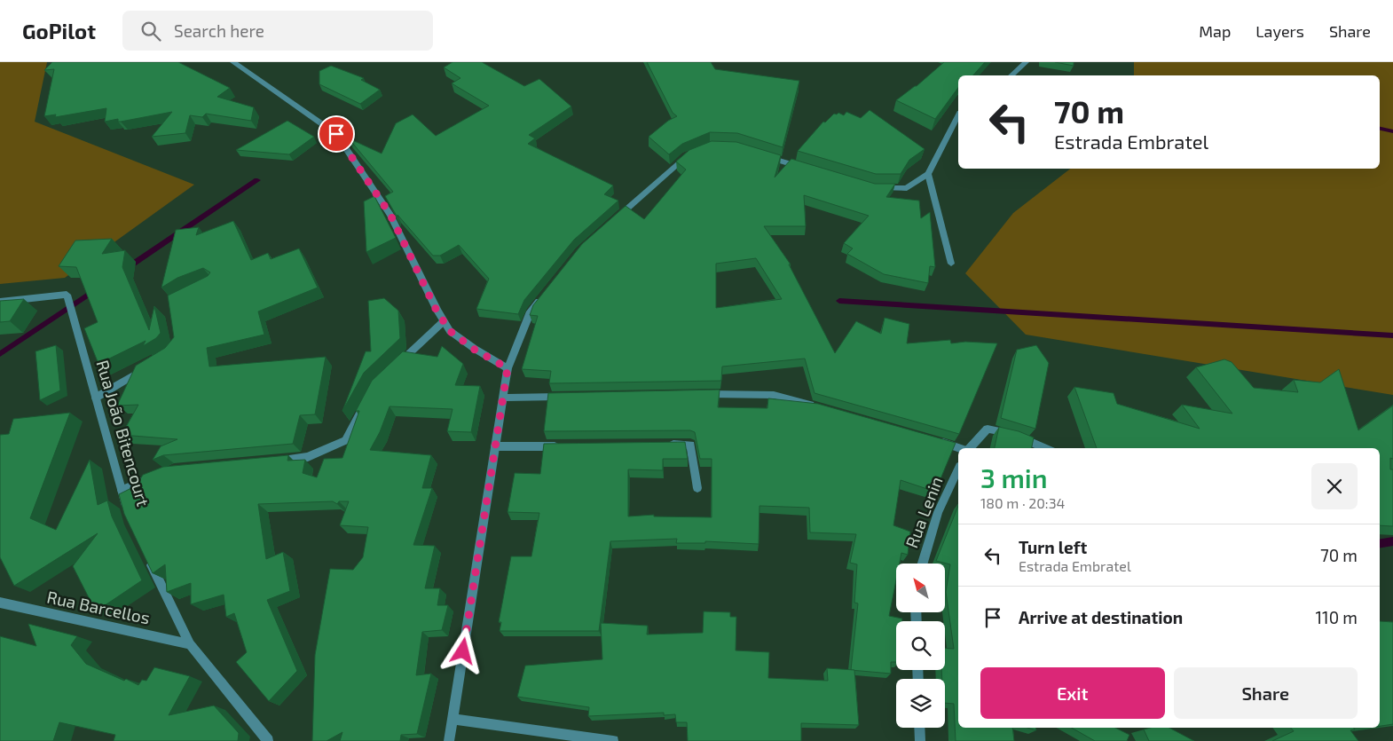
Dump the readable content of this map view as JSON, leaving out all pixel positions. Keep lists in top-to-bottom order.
{
  "streets": {
    "street": ["Rua João Bitencourt", "Rua Lenin", "Rua Barcellos"]
  },
  "north": "top left",
  "page": {
    "header": "GoPilot",
    "search": "Search here",
    "nav": ["Map", "Layers", "Share"],
    "turn": ["70 m", "Estrada Embratel"],
    "heading": ["3 min", "180 m · 20:34"],
    "list": [
      {
        "name": "Turn left",
        "note": "Estrada Embratel",
        "value": "70 m"
      },
      {
        "name": "Arrive at destination",
        "value": "110 m"
      }
    ],
    "buttons": ["Exit", "Share"]
  }
}
